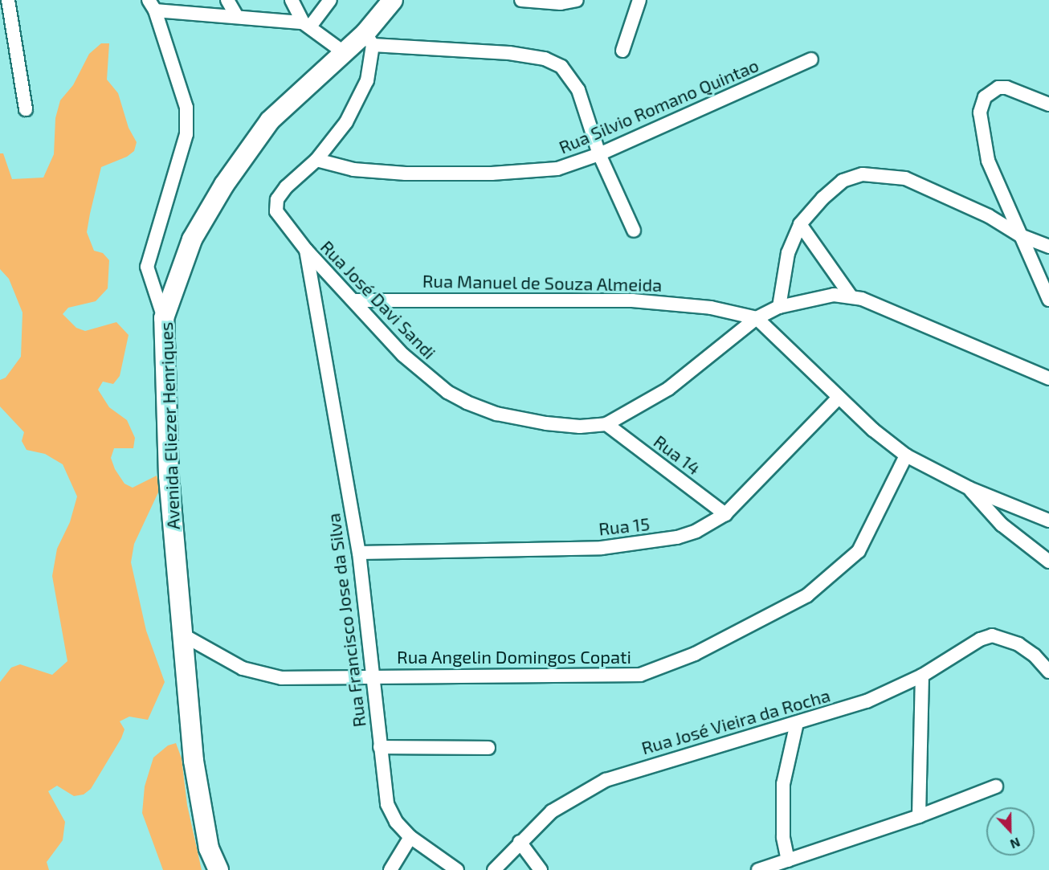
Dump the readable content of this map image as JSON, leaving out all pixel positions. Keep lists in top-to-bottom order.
{
  "streets": {
    "street": [
      "Rua Silvio Romano Quintao",
      "Rua Manuel de Souza Almeida",
      "Rua José Davi Sandi",
      "Avenida Eliezer Henriques",
      "Rua 14",
      "Rua 15",
      "Rua Francisco Jose da Silva",
      "Rua Angelin Domingos Copati",
      "Rua José Vieira da Rocha"
    ]
  },
  "crossings": [
    ["Rua Silvio Romano Quintao", "Rua José Davi Sandi"],
    ["Rua Manuel de Souza Almeida", "Rua José Davi Sandi"],
    ["Rua José Davi Sandi", "Rua 14"],
    ["Rua José Davi Sandi", "Rua Francisco Jose da Silva"],
    ["Avenida Eliezer Henriques", "Rua Angelin Domingos Copati"],
    ["Rua 14", "Rua 15"],
    ["Rua 15", "Rua Francisco Jose da Silva"],
    ["Rua Francisco Jose da Silva", "Rua Angelin Domingos Copati"]
  ],
  "north": "bottom"
}
